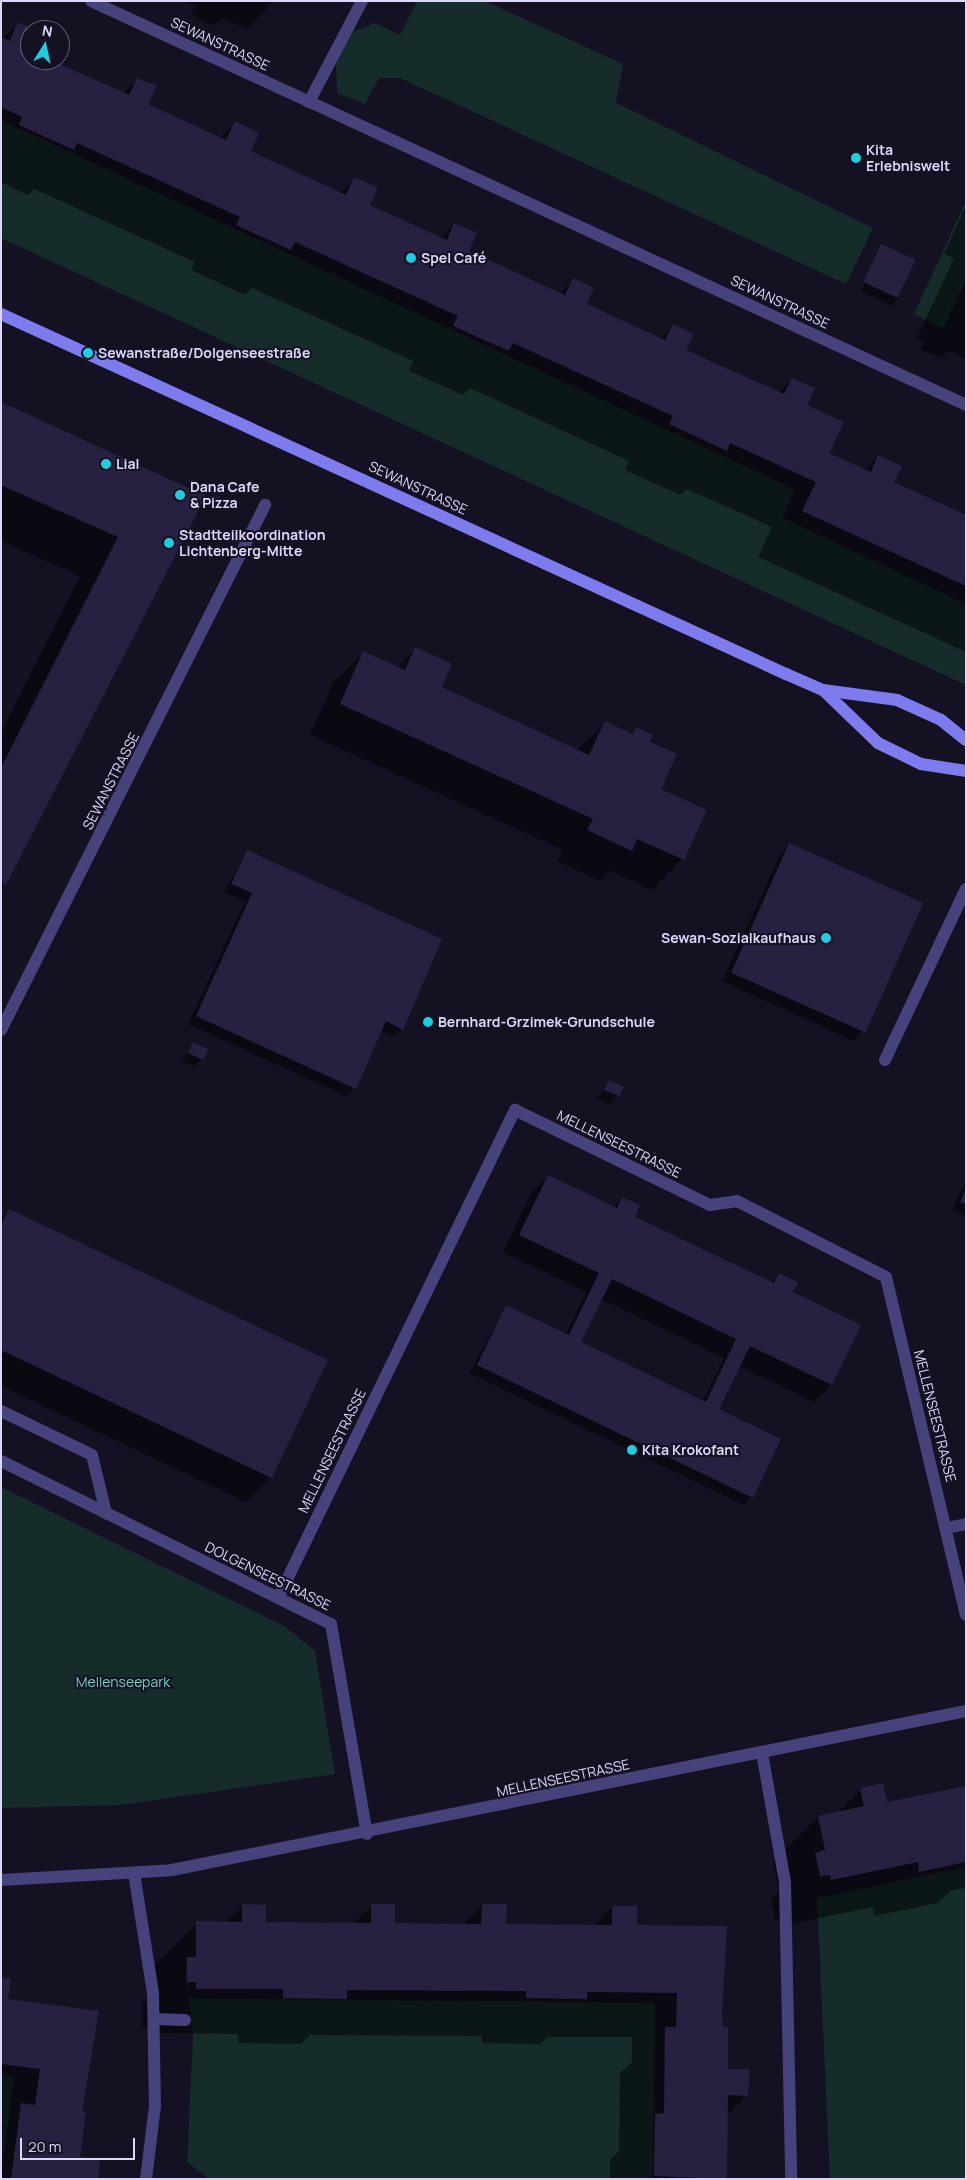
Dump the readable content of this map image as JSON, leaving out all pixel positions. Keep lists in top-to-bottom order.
{
  "streets": {
    "street": ["SEWANSTRASSE", "MELLENSEESTRASSE", "DOLGENSEESTRASSE"]
  },
  "crossings": [
    ["MELLENSEESTRASSE", "DOLGENSEESTRASSE"]
  ],
  "parks": ["Mellenseepark"],
  "places": [
    "Kita Erlebniswelt",
    "Spel Café",
    "Sewanstraße/Dolgenseestraße",
    "Lial",
    "Dana Cafe & Pizza",
    "Stadtteilkoordination Lichtenberg-Mitte",
    "Sewan-Sozialkaufhaus",
    "Bernhard-Grzimek-Grundschule",
    "Kita Krokofant"
  ],
  "scale_bar": "20 m",
  "north": "top"
}
